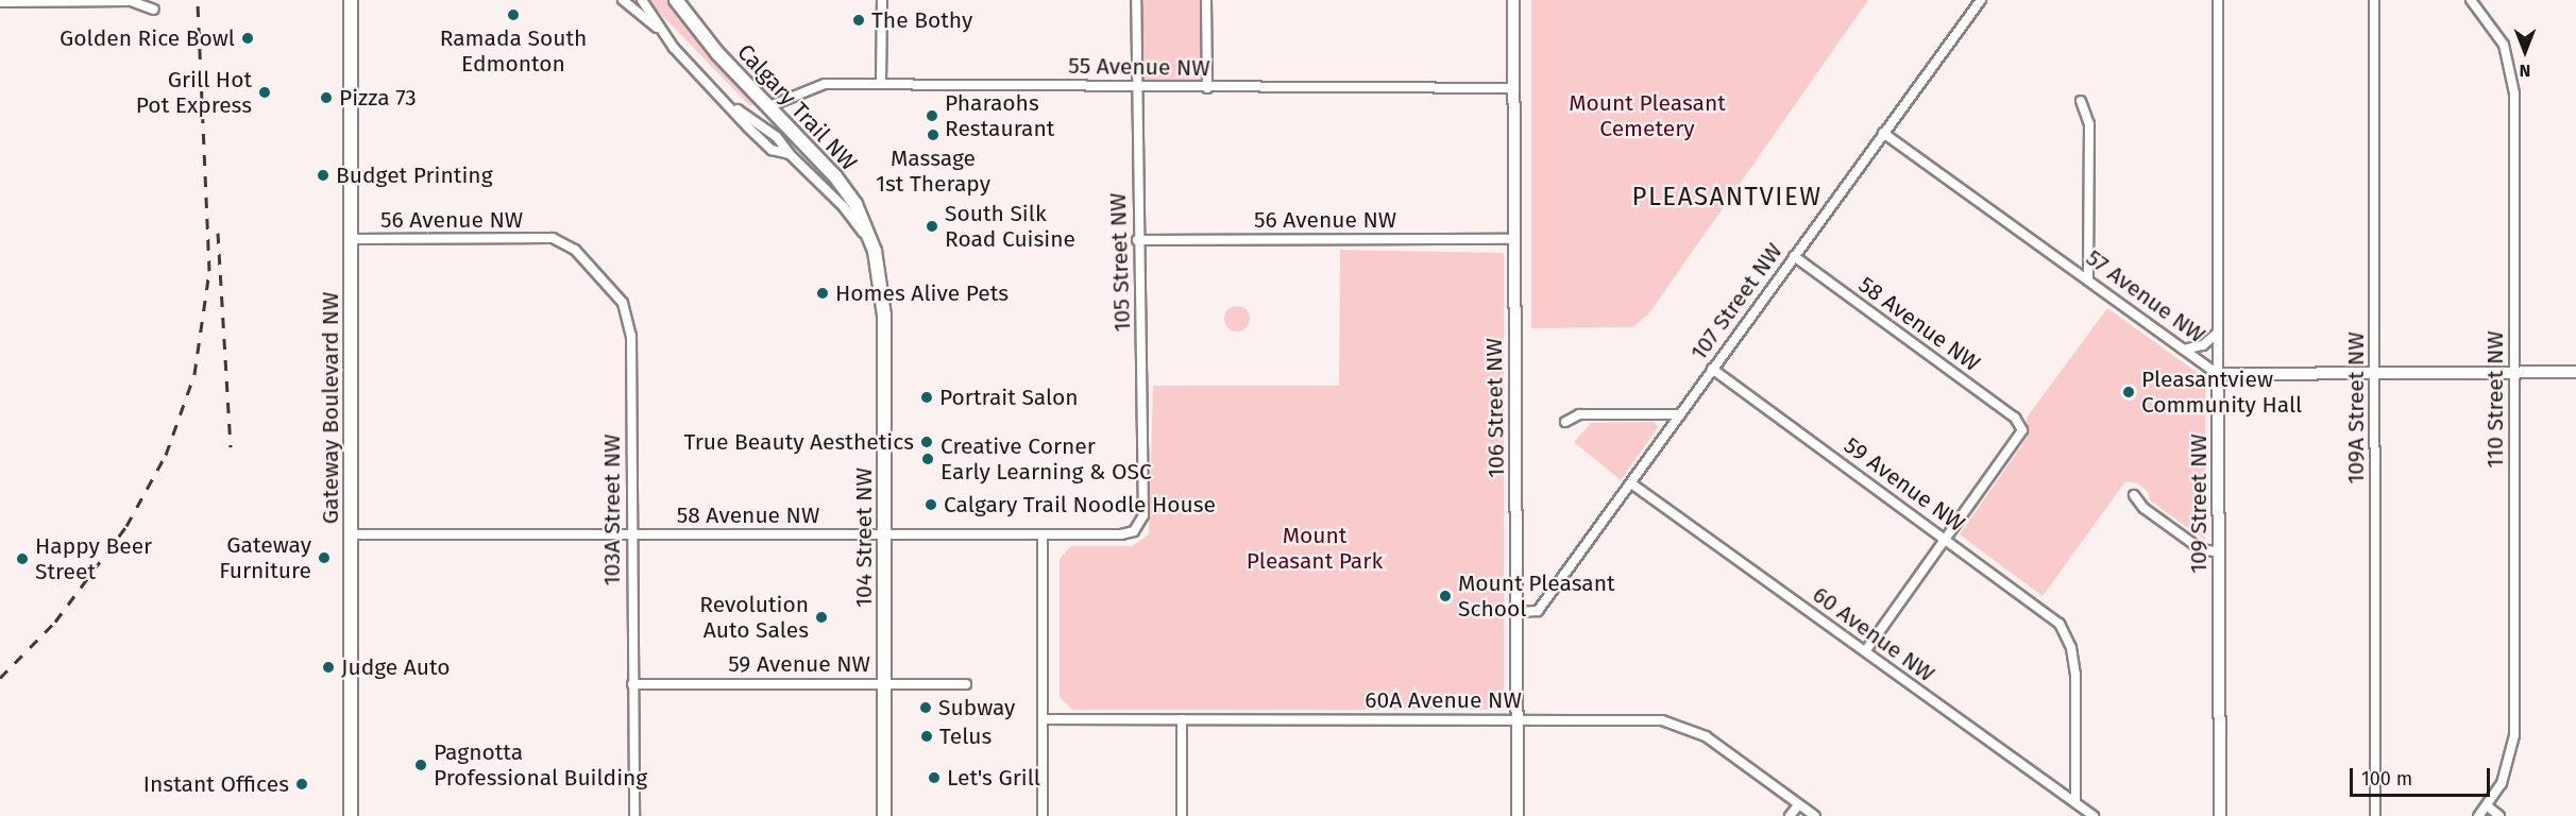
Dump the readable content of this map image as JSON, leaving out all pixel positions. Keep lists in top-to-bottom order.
{
  "streets": {
    "main road": ["Calgary Trail NW", "Gateway Boulevard NW", "104 Street NW"],
    "street": [
      "55 Avenue NW",
      "56 Avenue NW",
      "105 Street NW",
      "57 Avenue NW",
      "107 Street NW",
      "58 Avenue NW",
      "110 Street NW",
      "106 Street NW",
      "109A Street NW",
      "59 Avenue NW",
      "109 Street NW",
      "103A Street NW",
      "60 Avenue NW",
      "60A Avenue NW"
    ]
  },
  "crossings": [
    ["55 Avenue NW", "Calgary Trail NW"],
    ["55 Avenue NW", "105 Street NW"],
    ["55 Avenue NW", "106 Street NW"],
    ["Calgary Trail NW", "104 Street NW"],
    ["56 Avenue NW", "105 Street NW"],
    ["56 Avenue NW", "Gateway Boulevard NW"],
    ["56 Avenue NW", "106 Street NW"],
    ["56 Avenue NW", "103A Street NW"],
    ["105 Street NW", "58 Avenue NW"],
    ["57 Avenue NW", "107 Street NW"],
    ["57 Avenue NW", "109 Street NW"],
    ["107 Street NW", "58 Avenue NW"],
    ["107 Street NW", "106 Street NW"],
    ["107 Street NW", "59 Avenue NW"],
    ["107 Street NW", "60 Avenue NW"],
    ["58 Avenue NW", "Gateway Boulevard NW"],
    ["58 Avenue NW", "59 Avenue NW"],
    ["58 Avenue NW", "103A Street NW"],
    ["58 Avenue NW", "104 Street NW"],
    ["106 Street NW", "60A Avenue NW"],
    ["59 Avenue NW", "103A Street NW"],
    ["59 Avenue NW", "104 Street NW"],
    ["59 Avenue NW", "60 Avenue NW"]
  ],
  "districts": ["PLEASANTVIEW"],
  "parks": ["Mount Pleasant Cemetery", "Mount Pleasant Park"],
  "places": [
    "Ramada South Edmonton",
    "The Bothy",
    "Golden Rice Bowl",
    "Grill Hot Pot Express",
    "Pizza 73",
    "Pharaohs Restaurant",
    "Massage 1st Therapy",
    "Budget Printing",
    "South Silk Road Cuisine",
    "Homes Alive Pets",
    "Pleasantview Community Hall",
    "Portrait Salon",
    "True Beauty Aesthetics",
    "Creative Corner Early Learning & OSC",
    "Calgary Trail Noodle House",
    "Gateway Furniture",
    "Happy Beer Street",
    "Mount Pleasant School",
    "Revolution Auto Sales",
    "Judge Auto",
    "Subway",
    "Telus",
    "Pagnotta Professional Building",
    "Let's Grill",
    "Instant Offices"
  ],
  "scale_bar": "100 m",
  "north": "bottom"
}
